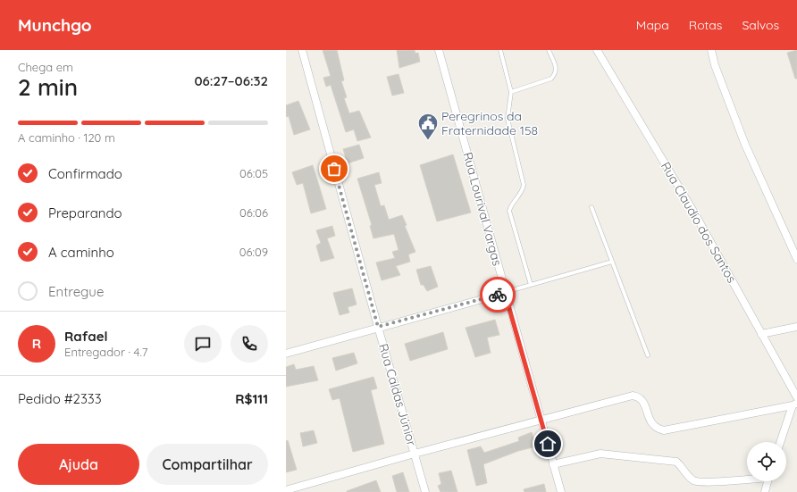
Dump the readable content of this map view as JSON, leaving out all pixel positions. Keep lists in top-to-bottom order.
{
  "streets": {
    "street": ["Rua Lourival Vargas", "Rua Claudio dos Santos", "Rua Caldas Júnior"]
  },
  "places": {
    "public building": ["Peregrinos da Fraternidade 158"]
  },
  "page": {
    "header": "Munchgo",
    "nav": ["Mapa", "Rotas", "Salvos"],
    "heading": ["2 min", "Chega em", "06:27–06:32"],
    "panel": [
      "Rafael",
      "Entregador · 4.7",
      "Pedido #2333",
      "R$111"
    ],
    "bar": "A caminho · 120 m",
    "list": [
      ["Confirmado", "06:05"],
      ["Preparando", "06:06"],
      ["A caminho", "06:09"],
      "Entregue"
    ],
    "round": "R",
    "buttons": ["Ajuda", "Compartilhar"]
  }
}
